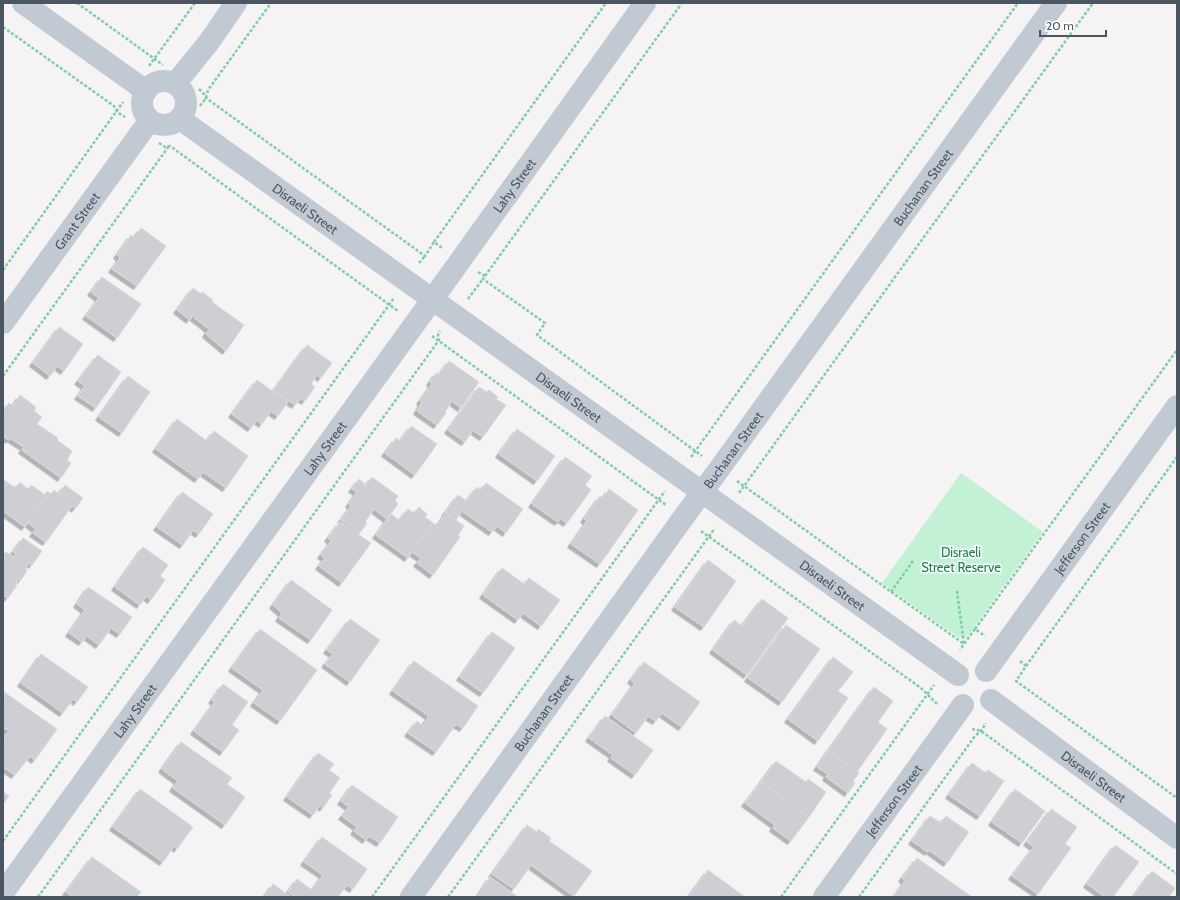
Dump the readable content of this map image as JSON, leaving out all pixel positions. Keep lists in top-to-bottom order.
{
  "streets": {
    "street": [
      "Lahy Street",
      "Buchanan Street",
      "Disraeli Street",
      "Grant Street",
      "Jefferson Street"
    ]
  },
  "crossings": [
    ["Lahy Street", "Disraeli Street"],
    ["Buchanan Street", "Disraeli Street"]
  ],
  "parks": ["Disraeli Street Reserve"],
  "scale_bar": "20 m"
}
